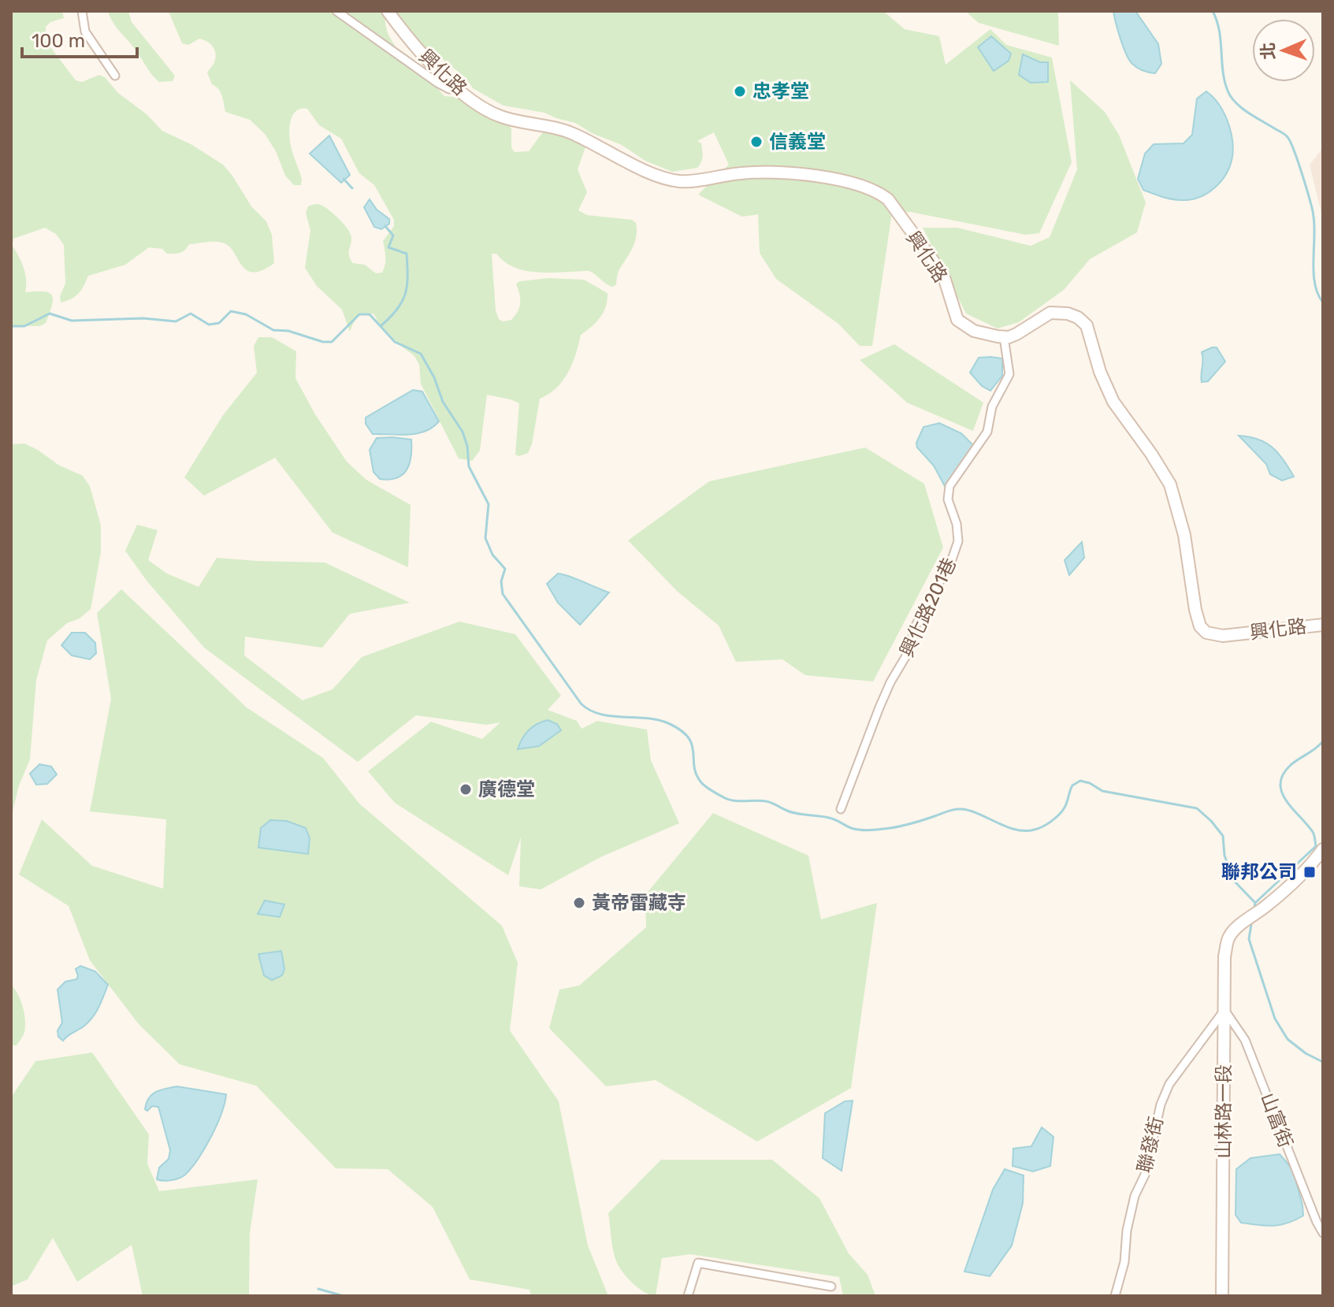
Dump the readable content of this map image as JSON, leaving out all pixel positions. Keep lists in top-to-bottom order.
{
  "streets": {
    "street": [
      "興化路",
      "興化路201巷",
      "山林路一段",
      "山富街",
      "聯發街"
    ]
  },
  "crossings": [
    ["興化路", "興化路201巷"],
    ["山林路一段", "山富街"],
    ["山林路一段", "聯發街"],
    ["山富街", "聯發街"]
  ],
  "places": {
    "other": [
      "忠孝堂",
      "信義堂",
      "廣德堂",
      "黃帝雷藏寺"
    ],
    "transit": ["聯邦公司"]
  },
  "scale_bar": "100 m",
  "north": "left"
}
